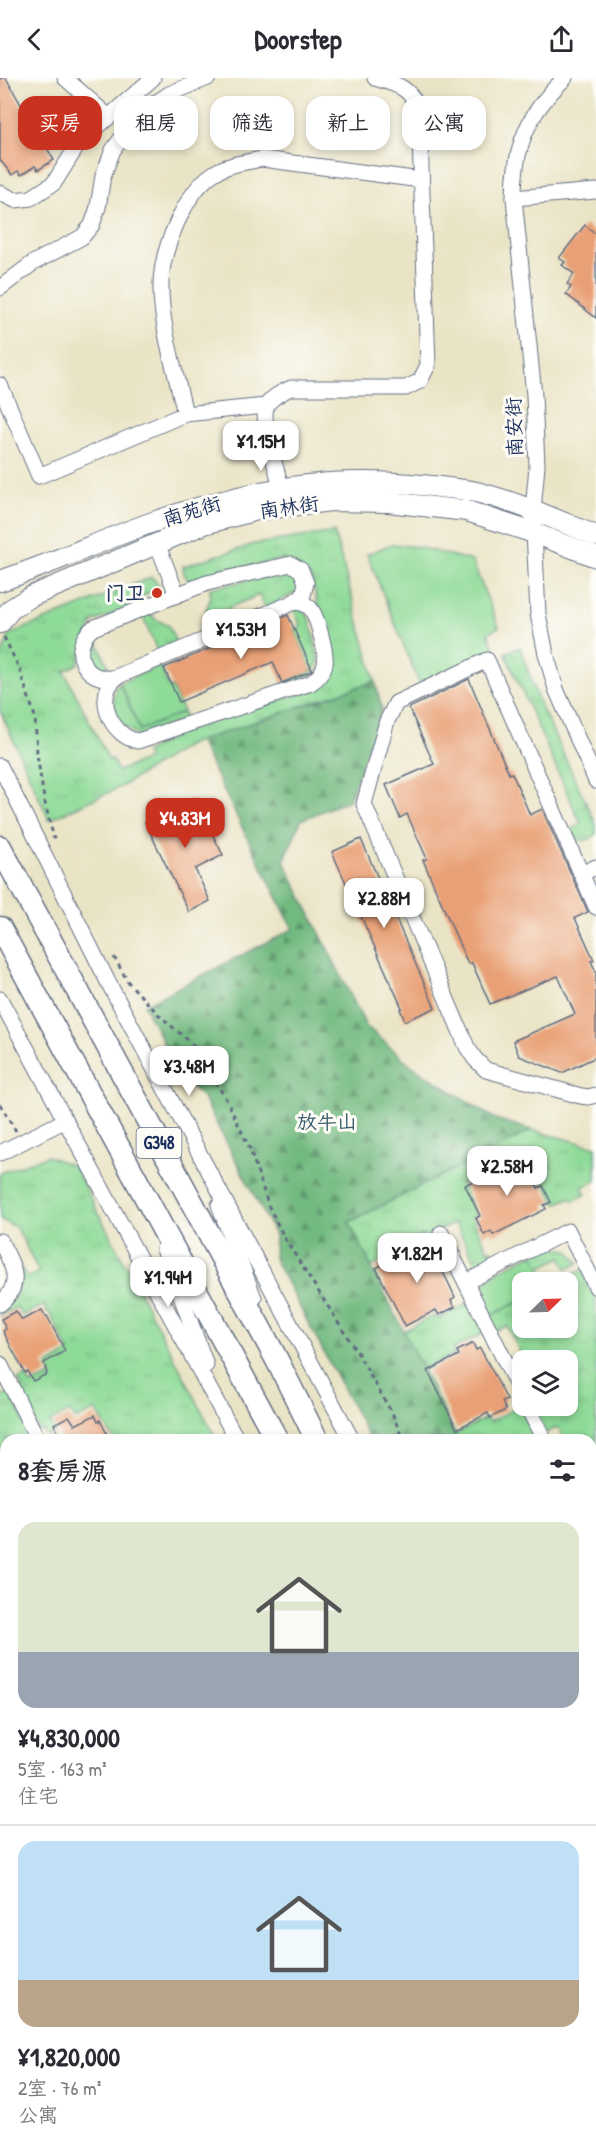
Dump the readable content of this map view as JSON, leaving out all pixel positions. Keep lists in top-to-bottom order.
{
  "streets": {
    "highway": ["G348"],
    "main road": ["南林街", "南苑街"],
    "street": ["南安街"]
  },
  "crossings": [
    ["南安街", "南林街"],
    ["南安街", "南苑街"]
  ],
  "parks": ["放牛山"],
  "places": ["门卫"],
  "north": "top right",
  "page": {
    "header": "Doorstep",
    "chip": [
      "买房",
      "租房",
      "筛选",
      "新上",
      "公寓"
    ],
    "price": [
      "¥1.15M",
      "¥1.53M",
      "¥4.83M",
      "¥2.88M",
      "¥3.48M",
      "¥2.58M",
      "¥1.82M",
      "¥1.94M"
    ],
    "heading": "8套房源",
    "list": [
      {
        "name": "¥4,830,000",
        "note": "5室 · 163 m² · 住宅"
      },
      {
        "name": "¥1,820,000",
        "note": "2室 · 76 m² · 公寓"
      }
    ]
  }
}
